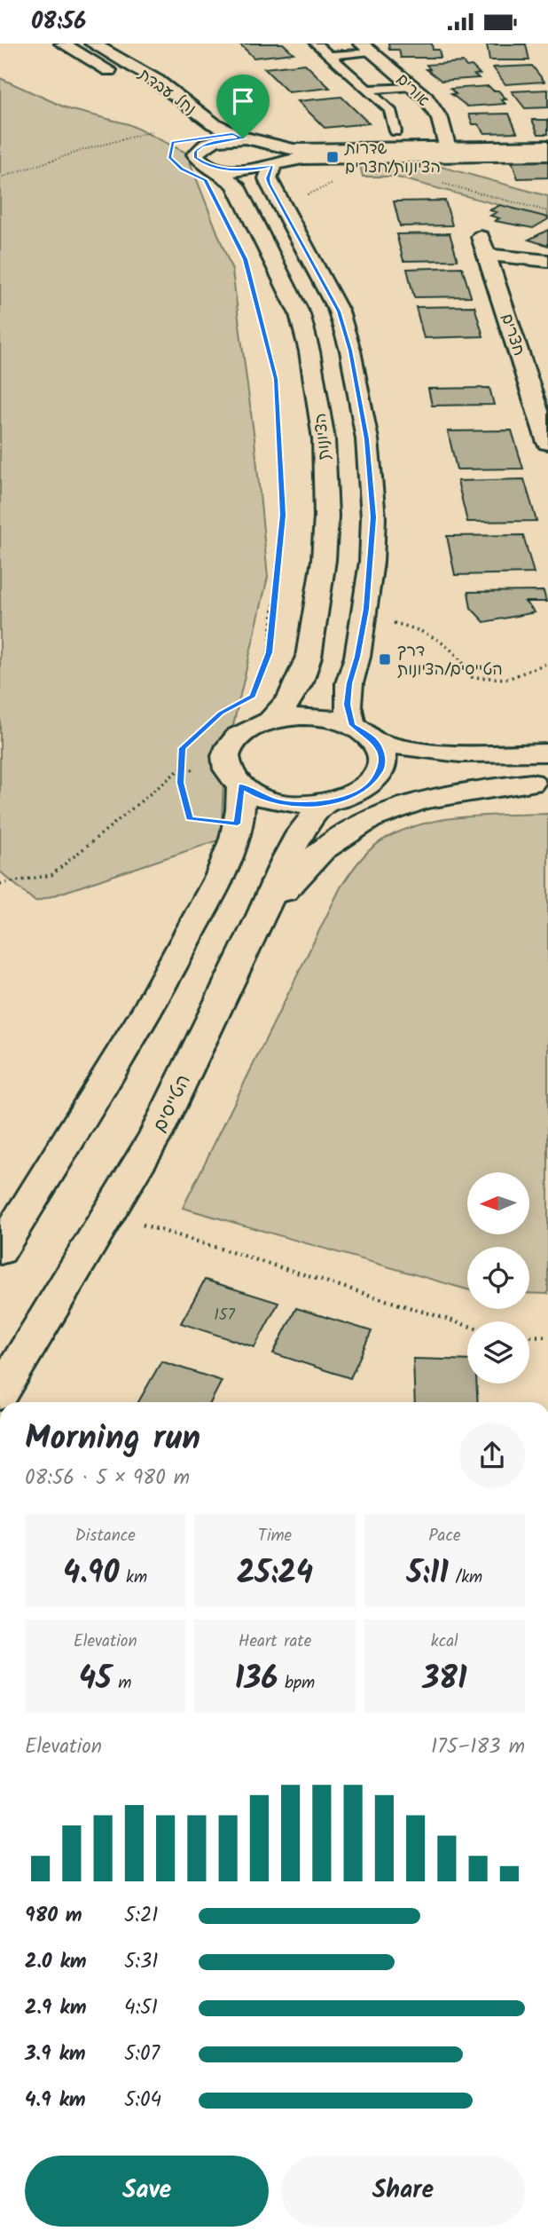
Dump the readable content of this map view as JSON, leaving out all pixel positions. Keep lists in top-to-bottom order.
{
  "streets": {
    "street": [
      "אורים",
      "נחל עבדת",
      "חצרים",
      "הציונות",
      "הטייסים"
    ]
  },
  "crossings": [
    ["נחל עבדת", "הציונות"],
    ["הציונות", "הטייסים"]
  ],
  "places": {
    "transit": ["שדרות הציונות/חצרים", "דרך הטייסים/הציונות"]
  },
  "house_numbers": ["157"],
  "north": "left",
  "page": {
    "status": "08:56",
    "heading": ["Morning run", "08:56 · 5 × 980 m"],
    "stats": [
      ["Distance", "4.90 km"],
      ["Time", "25:24"],
      ["Pace", "5:11 /km"],
      ["Elevation", "45 m"],
      ["Heart rate", "136 bpm"],
      ["kcal", "381"]
    ],
    "chart": ["Elevation", "175–183 m"],
    "list": [
      {
        "name": "980 m",
        "note": "5:21"
      },
      {
        "name": "2.0 km",
        "note": "5:31"
      },
      {
        "name": "2.9 km",
        "note": "4:51"
      },
      {
        "name": "3.9 km",
        "note": "5:07"
      },
      {
        "name": "4.9 km",
        "note": "5:04"
      }
    ],
    "buttons": ["Save", "Share"]
  }
}
